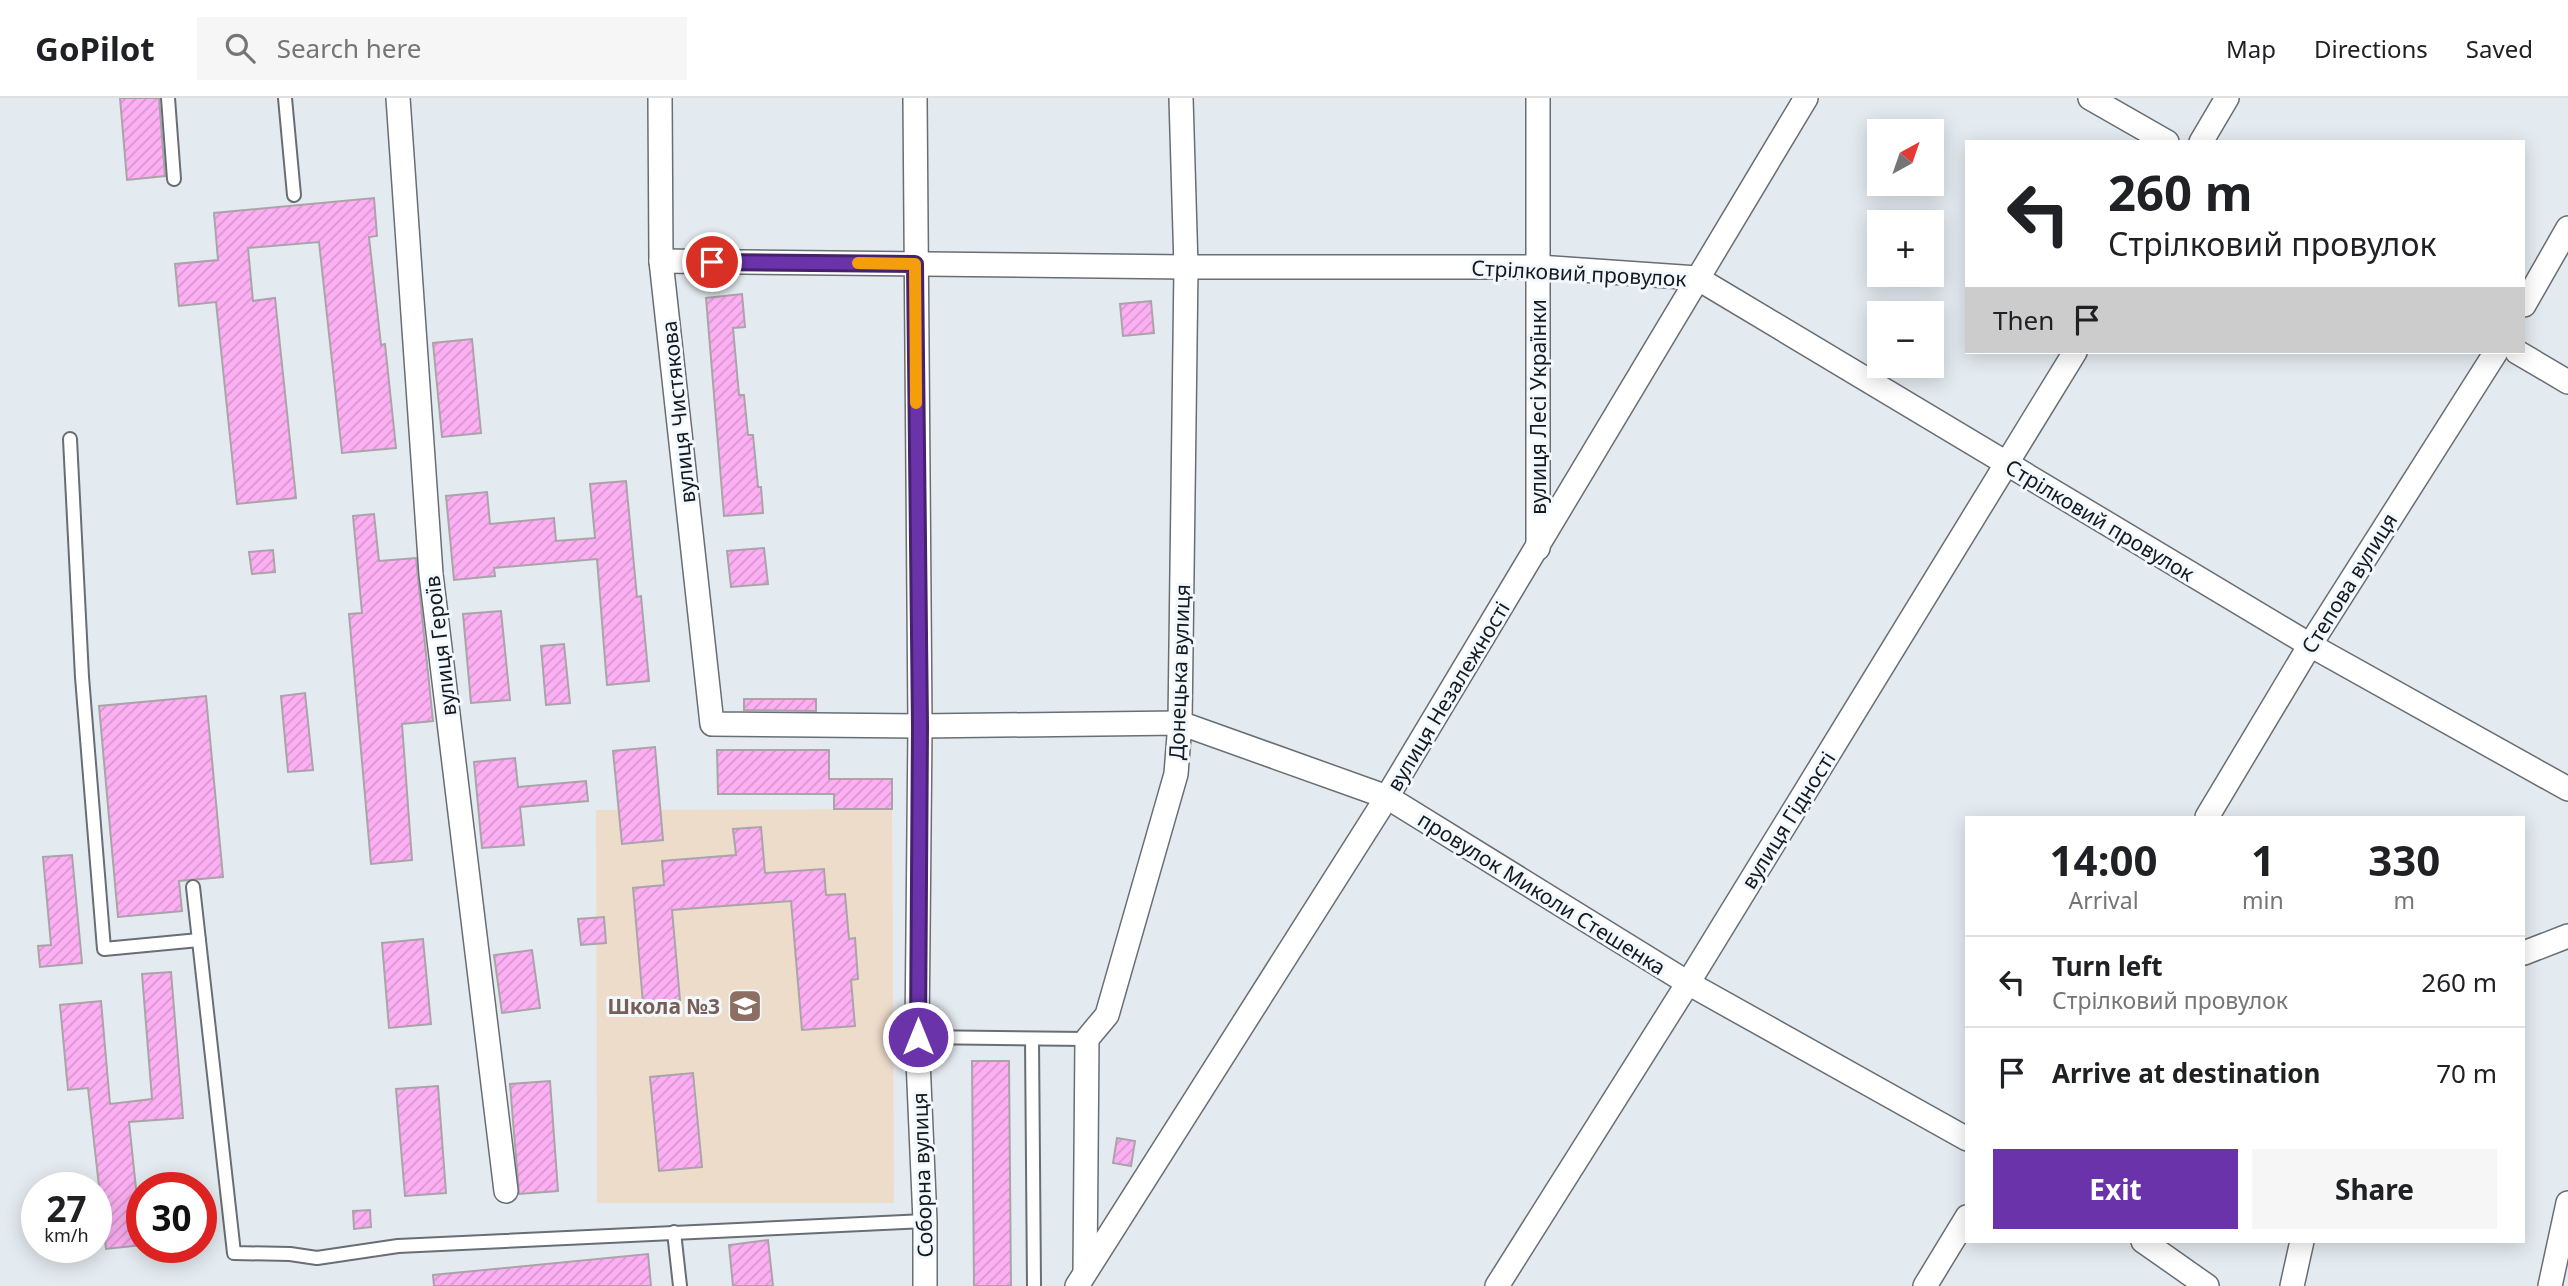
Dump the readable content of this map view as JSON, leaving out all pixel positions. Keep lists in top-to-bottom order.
{
  "streets": {
    "street": [
      "Стрілковий провулок",
      "вулиця Лесі Українки",
      "вулиця Чистякова",
      "Степова вулиця",
      "вулиця Героїв",
      "Донецька вулиця",
      "вулиця Незалежності",
      "вулиця Гідності",
      "провулок Миколи Стешенка",
      "Соборна вулиця"
    ]
  },
  "crossings": [
    ["Стрілковий провулок", "вулиця Лесі Українки"],
    ["Стрілковий провулок", "вулиця Чистякова"],
    ["Стрілковий провулок", "Степова вулиця"],
    ["Стрілковий провулок", "Донецька вулиця"],
    ["Стрілковий провулок", "вулиця Незалежності"],
    ["Стрілковий провулок", "вулиця Гідності"],
    ["Стрілковий провулок", "Соборна вулиця"],
    ["вулиця Лесі Українки", "вулиця Незалежності"],
    ["вулиця Чистякова", "провулок Миколи Стешенка"],
    ["Донецька вулиця", "провулок Миколи Стешенка"],
    ["вулиця Незалежності", "провулок Миколи Стешенка"],
    ["вулиця Гідності", "провулок Миколи Стешенка"],
    ["провулок Миколи Стешенка", "Соборна вулиця"]
  ],
  "places": {
    "school or university": ["Школа №3"]
  },
  "north": "top right",
  "page": {
    "header": "GoPilot",
    "search": "Search here",
    "nav": ["Map", "Directions", "Saved"],
    "map_buttons": ["+", "−"],
    "turn": ["260 m", "Стрілковий провулок"],
    "then": "Then",
    "eta": [
      "14:00",
      "Arrival",
      "1",
      "min",
      "330",
      "m"
    ],
    "list": [
      {
        "name": "Turn left",
        "note": "Стрілковий провулок",
        "value": "260 m"
      },
      {
        "name": "Arrive at destination",
        "value": "70 m"
      }
    ],
    "buttons": ["Exit", "Share"],
    "speed": "27 km/h",
    "limit": "30"
  }
}
